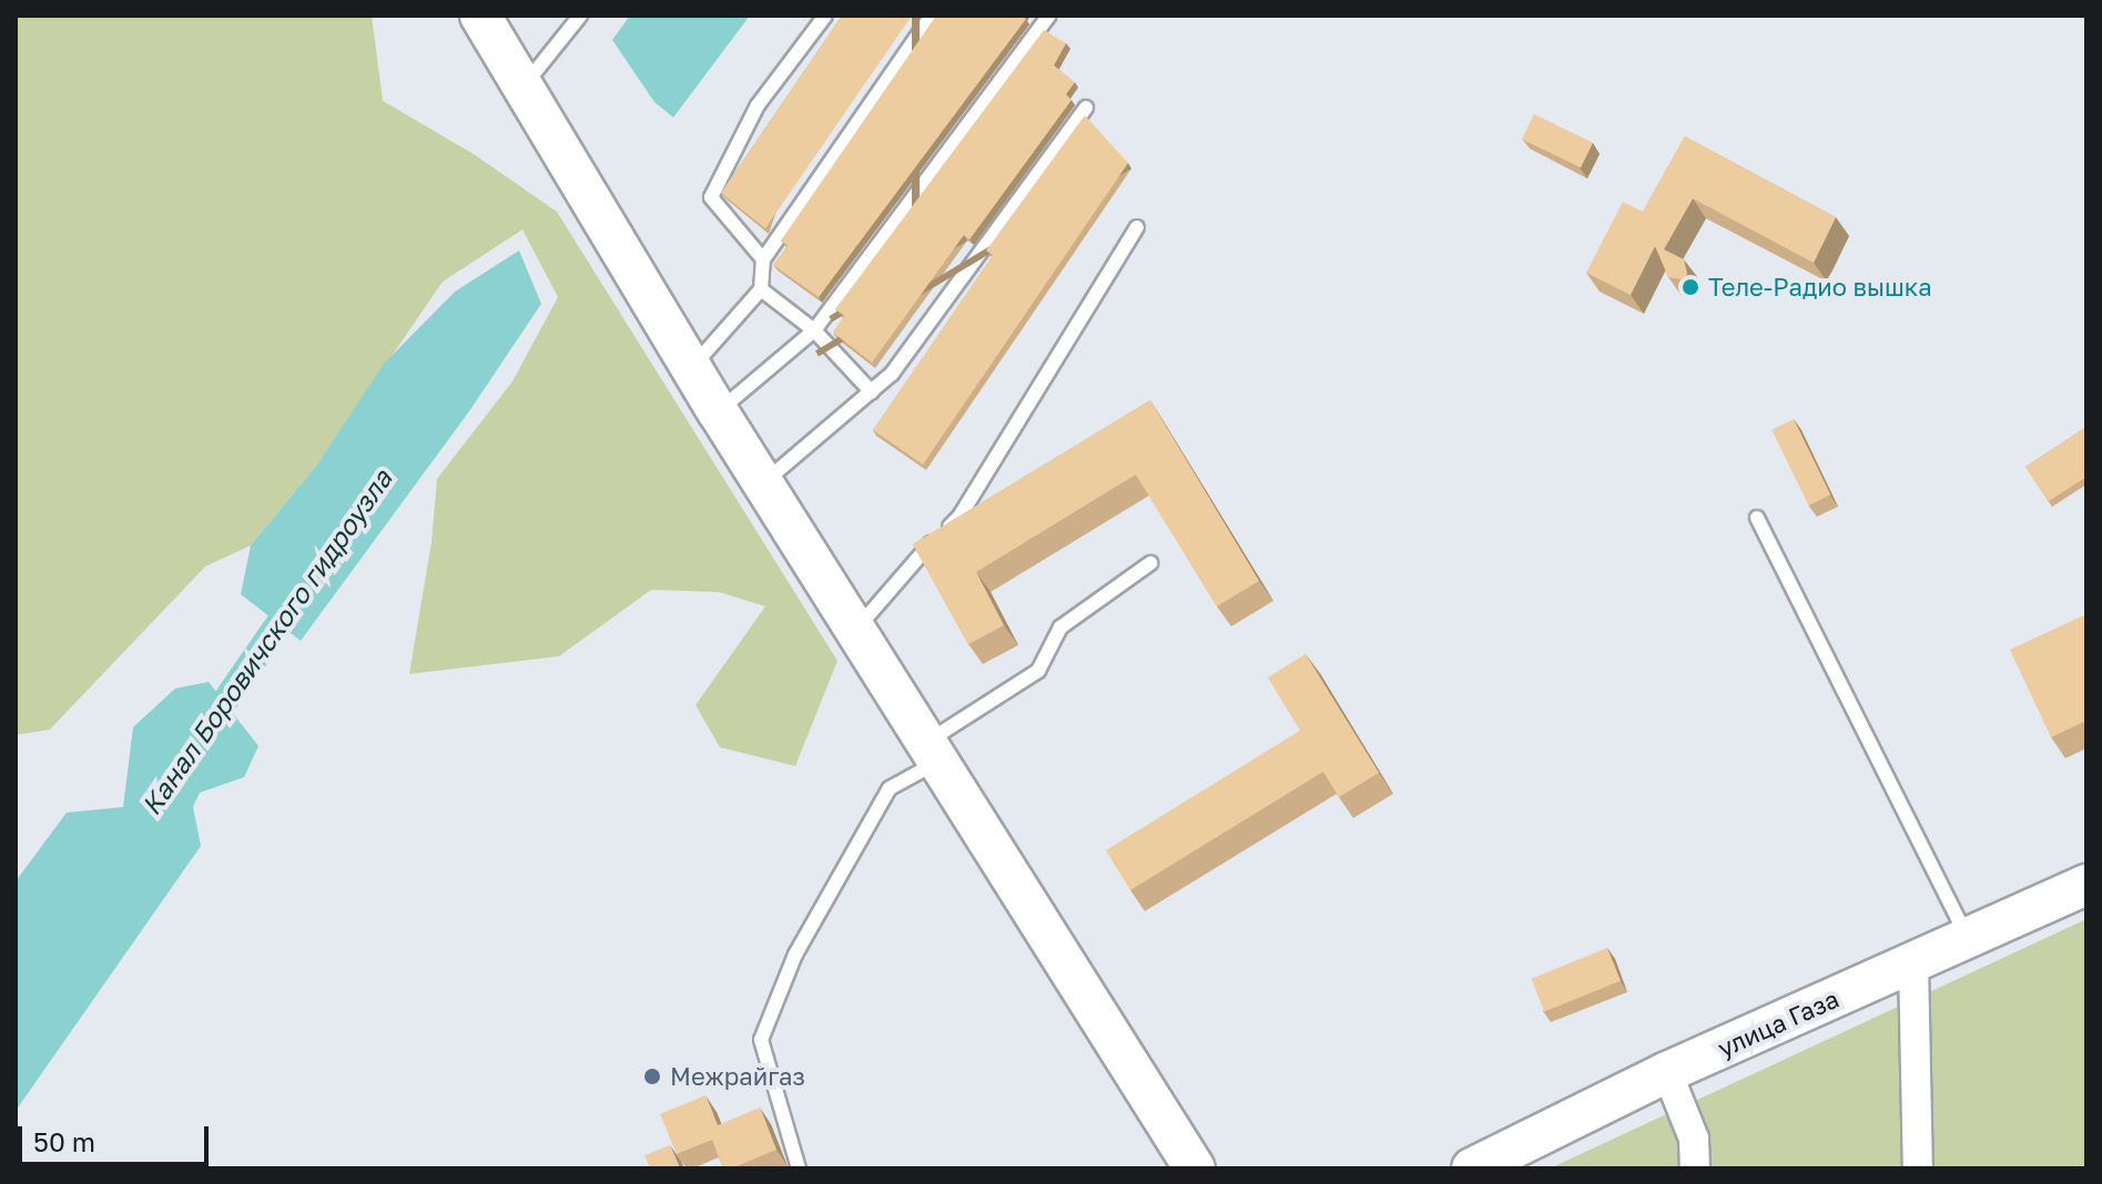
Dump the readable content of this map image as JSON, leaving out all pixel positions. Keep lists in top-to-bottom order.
{
  "streets": {
    "main road": ["улица Газа"]
  },
  "water": ["Канал Боровичского гидроузла"],
  "places": ["Теле-Радио вышка", "Межрайгаз"],
  "scale_bar": "50 m"
}
